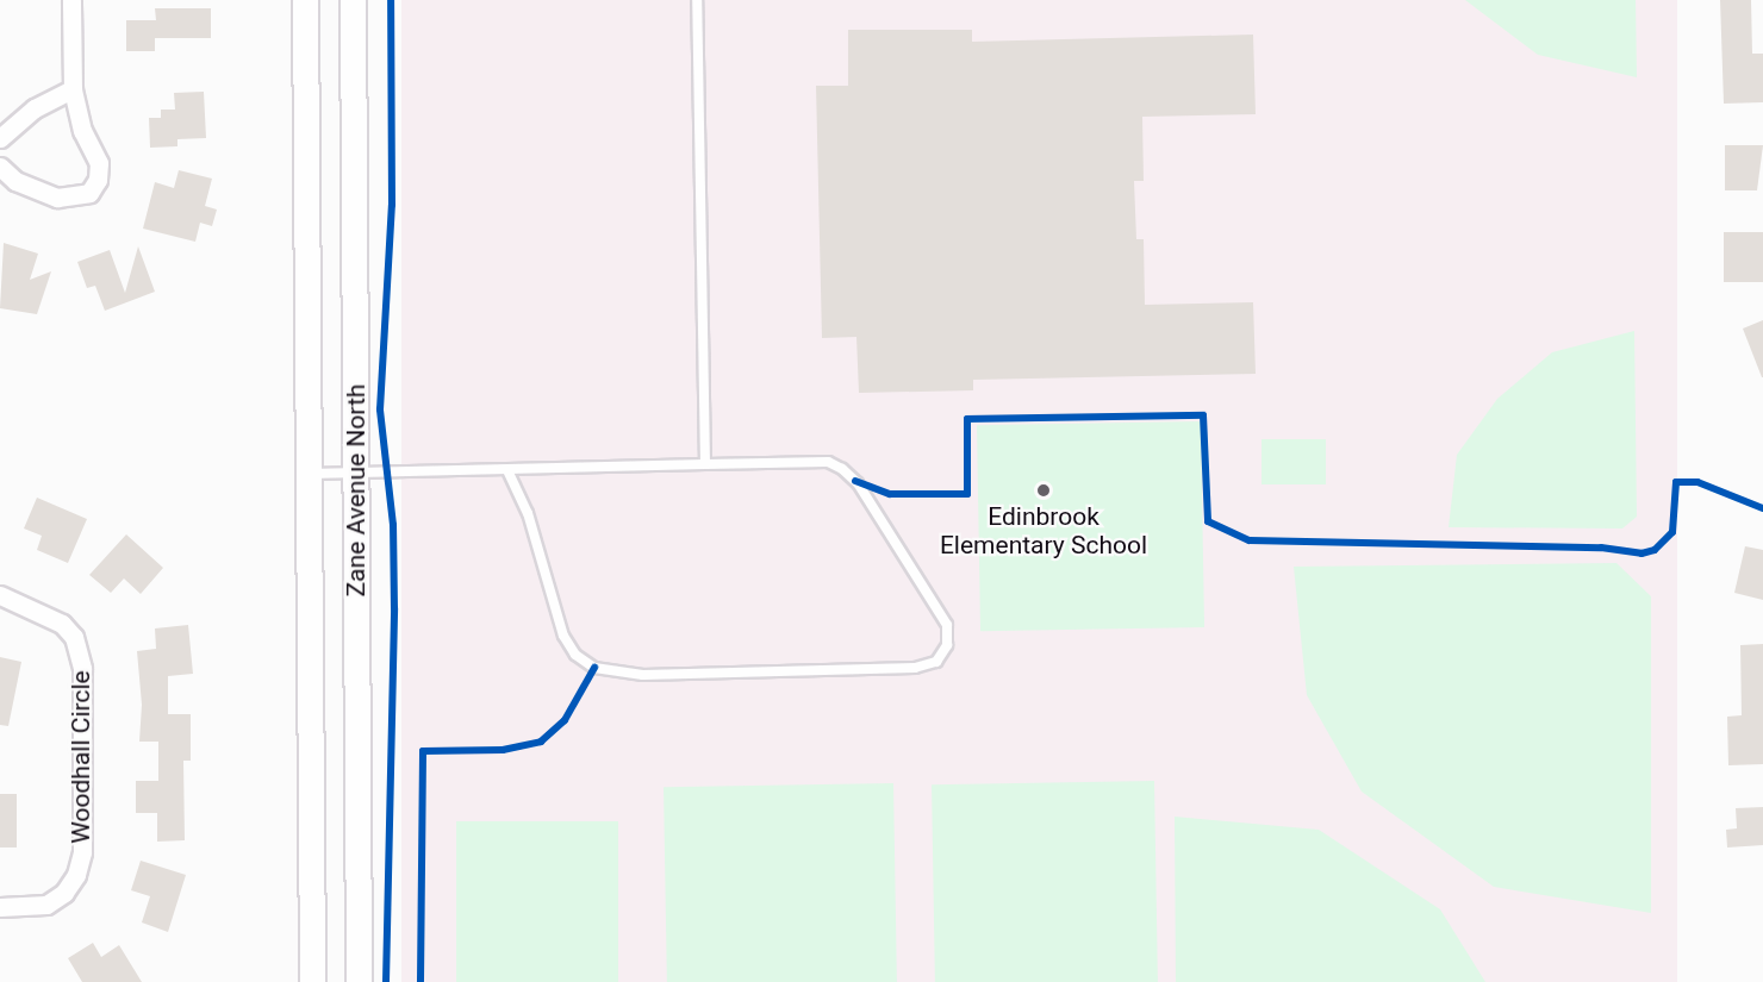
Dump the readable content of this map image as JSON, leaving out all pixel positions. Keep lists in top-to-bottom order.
{
  "streets": {
    "main road": ["Zane Avenue North"],
    "street": ["Woodhall Circle"]
  },
  "places": ["Edinbrook Elementary School"]
}
